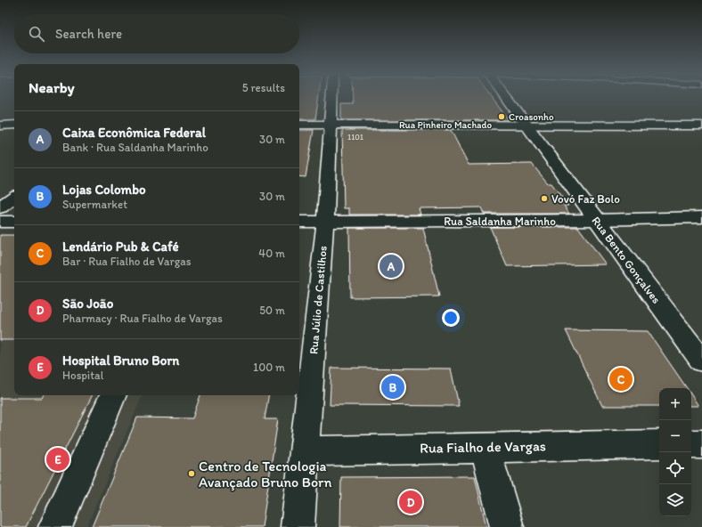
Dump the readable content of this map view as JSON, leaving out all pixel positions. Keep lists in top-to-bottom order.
{
  "streets": {
    "street": [
      "Rua Pinheiro Machado",
      "Rua Saldanha Marinho",
      "Rua Bento Gonçalves",
      "Rua Júlio de Castilhos",
      "Rua Fialho de Vargas"
    ]
  },
  "crossings": [
    ["Rua Pinheiro Machado", "Rua Bento Gonçalves"],
    ["Rua Pinheiro Machado", "Rua Júlio de Castilhos"],
    ["Rua Saldanha Marinho", "Rua Bento Gonçalves"],
    ["Rua Saldanha Marinho", "Rua Júlio de Castilhos"],
    ["Rua Júlio de Castilhos", "Rua Fialho de Vargas"]
  ],
  "places": ["Croasonho", "Vovó Faz Bolo", "Centro de Tecnologia Avançado Bruno Born"],
  "house_numbers": ["1101"],
  "page": {
    "search": "Search here",
    "heading": ["Nearby", "5 results"],
    "list": [
      {
        "mark": "A",
        "name": "Caixa Econômica Federal",
        "note": "Bank · Rua Saldanha Marinho",
        "value": "30 m"
      },
      {
        "mark": "B",
        "name": "Lojas Colombo",
        "note": "Supermarket",
        "value": "30 m"
      },
      {
        "mark": "C",
        "name": "Lendário Pub & Café",
        "note": "Bar · Rua Fialho de Vargas",
        "value": "40 m"
      },
      {
        "mark": "D",
        "name": "São João",
        "note": "Pharmacy · Rua Fialho de Vargas",
        "value": "50 m"
      },
      {
        "mark": "E",
        "name": "Hospital Bruno Born",
        "note": "Hospital",
        "value": "100 m"
      }
    ],
    "pins": [
      "A",
      "C",
      "B",
      "E",
      "D"
    ],
    "map_buttons": ["+", "−"]
  }
}
